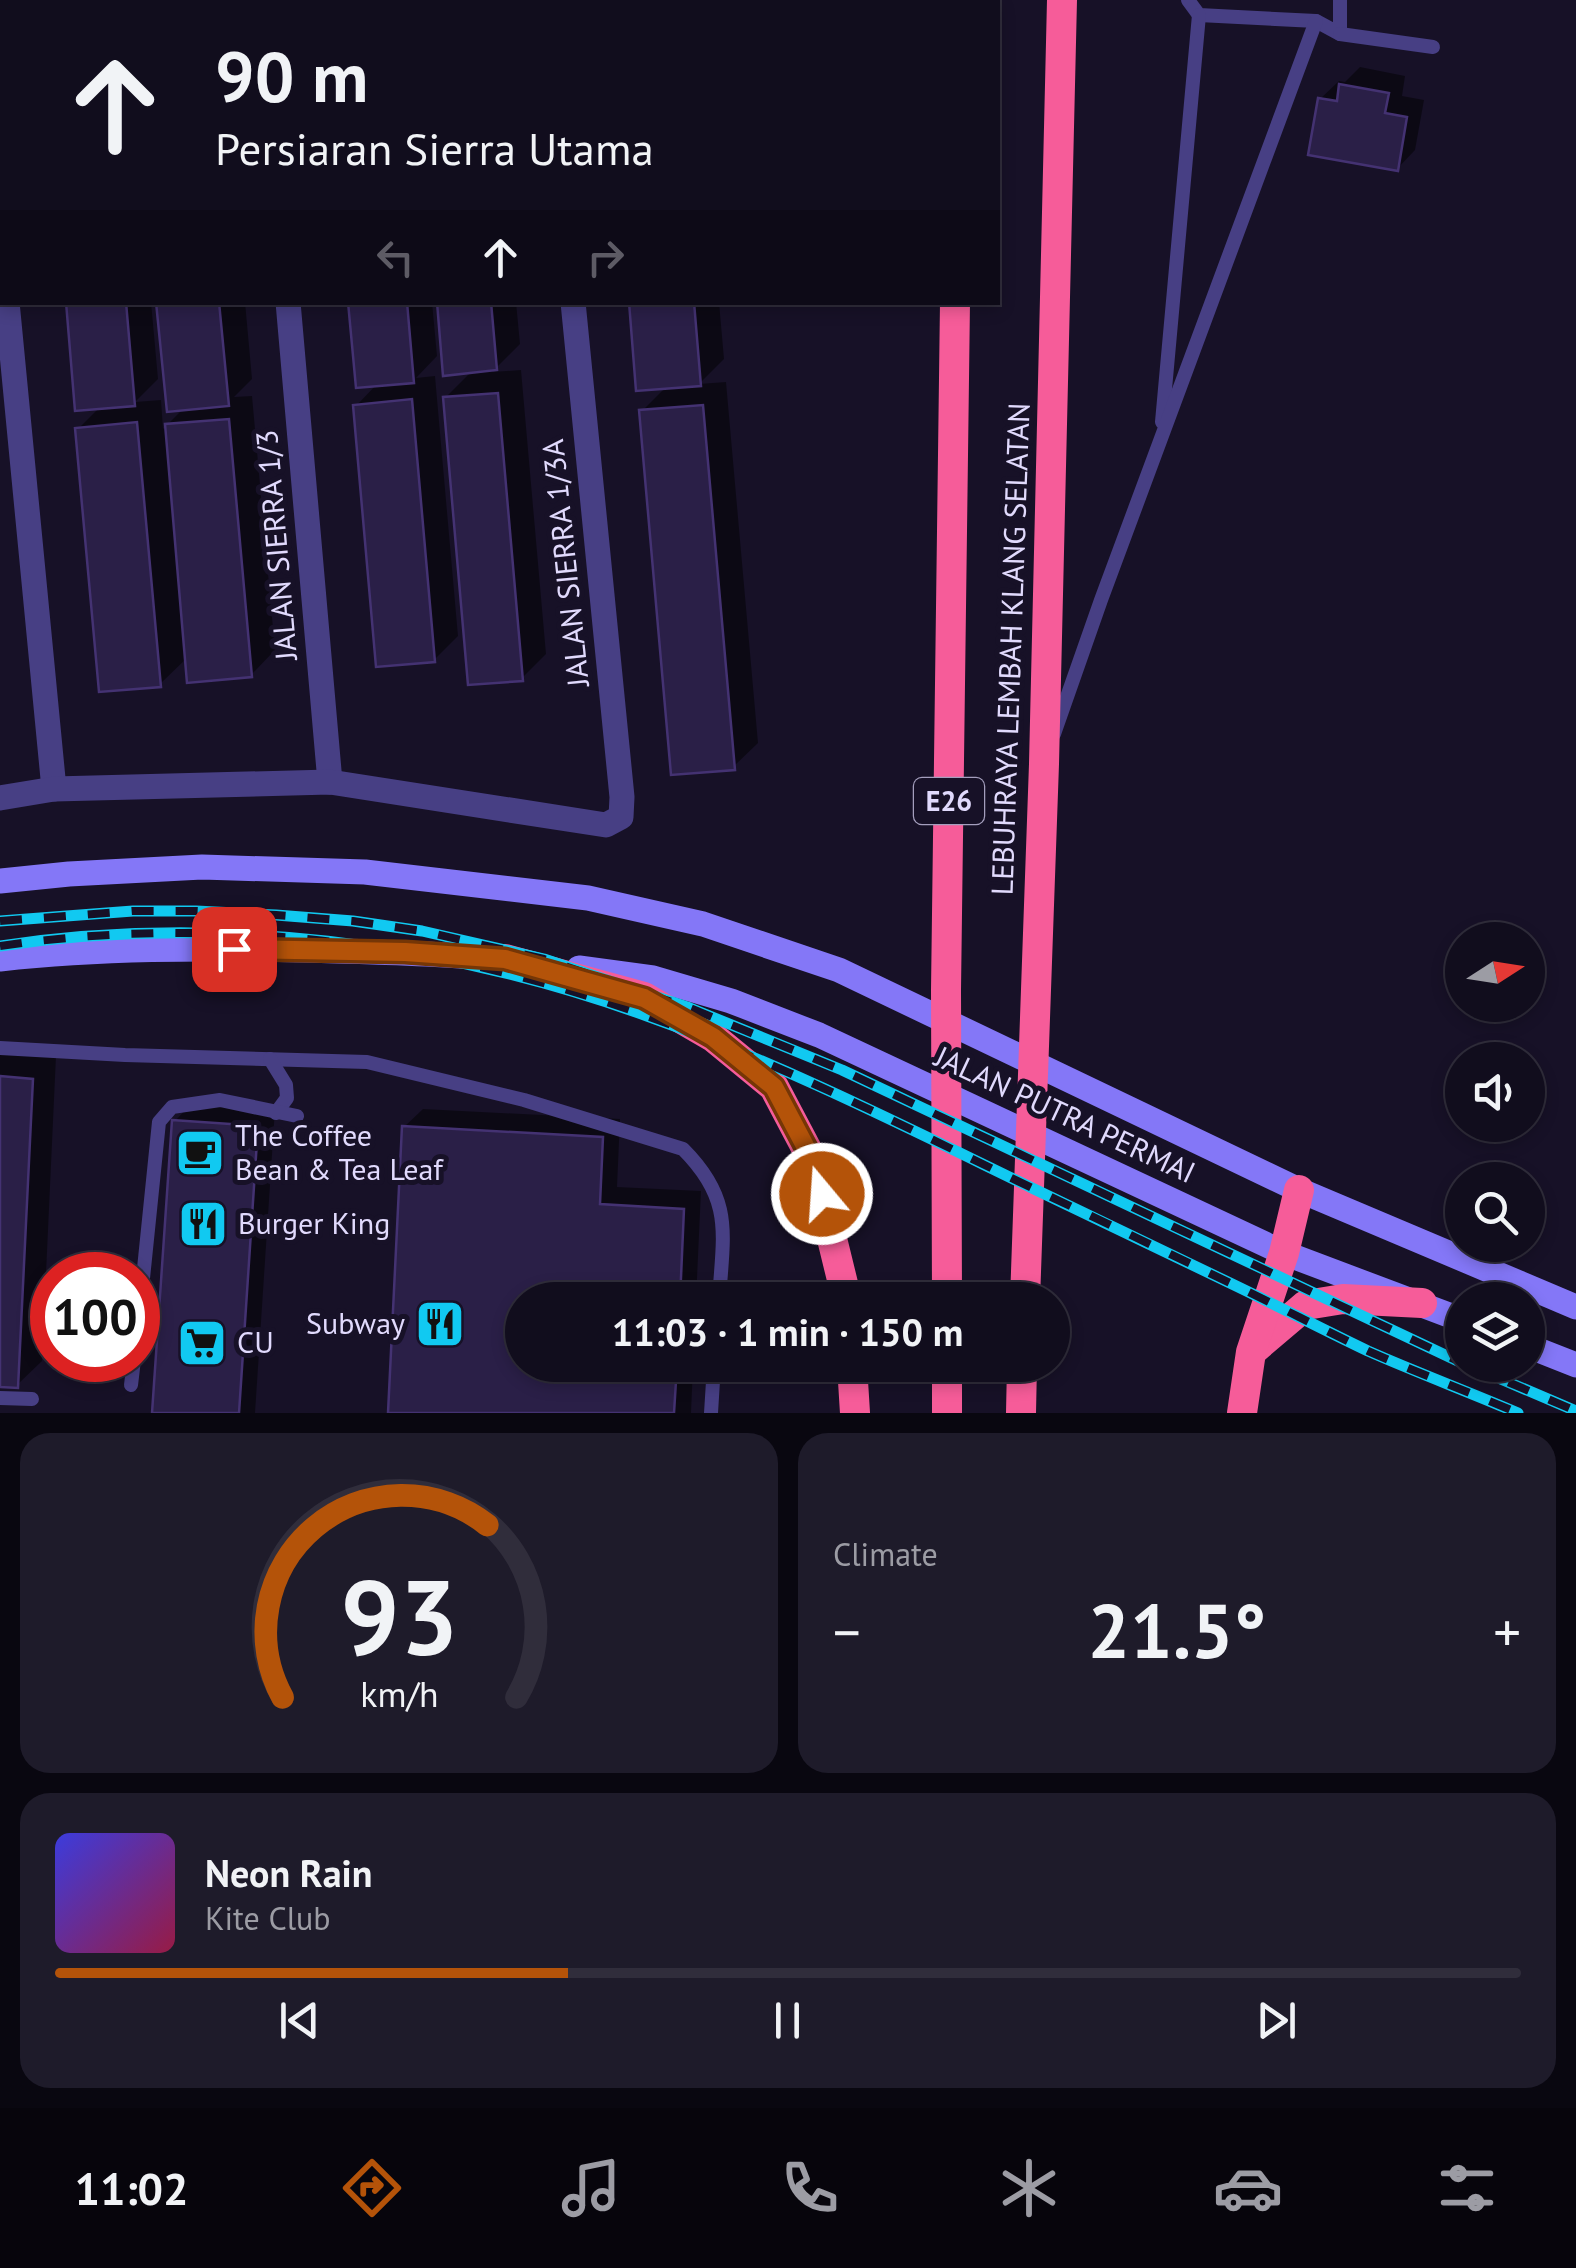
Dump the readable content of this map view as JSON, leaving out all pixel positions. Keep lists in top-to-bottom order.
{
  "streets": {
    "highway": ["LEBUHRAYA LEMBAH KLANG SELATAN", "E26"],
    "main road": ["JALAN PUTRA PERMAI"],
    "street": ["JALAN SIERRA 1/3", "JALAN SIERRA 1/3A"]
  },
  "crossings": [
    ["JALAN SIERRA 1/3", "JALAN SIERRA 1/3A"]
  ],
  "places": {
    "cafe": ["The Coffee Bean & Tea Leaf"],
    "restaurant": ["Burger King", "Subway"],
    "supermarket": ["CU"]
  },
  "north": "right",
  "page": {
    "turn": ["90 m", "Persiaran Sierra Utama"],
    "limit": "100",
    "trip": "11:03 · 1 min · 150 m",
    "tile": "Climate",
    "heat": ["−", "21.5°", "+"],
    "song": ["Neon Rain", "Kite Club"],
    "tabs": "11:02",
    "gauge": ["93", "km/h"]
  }
}
